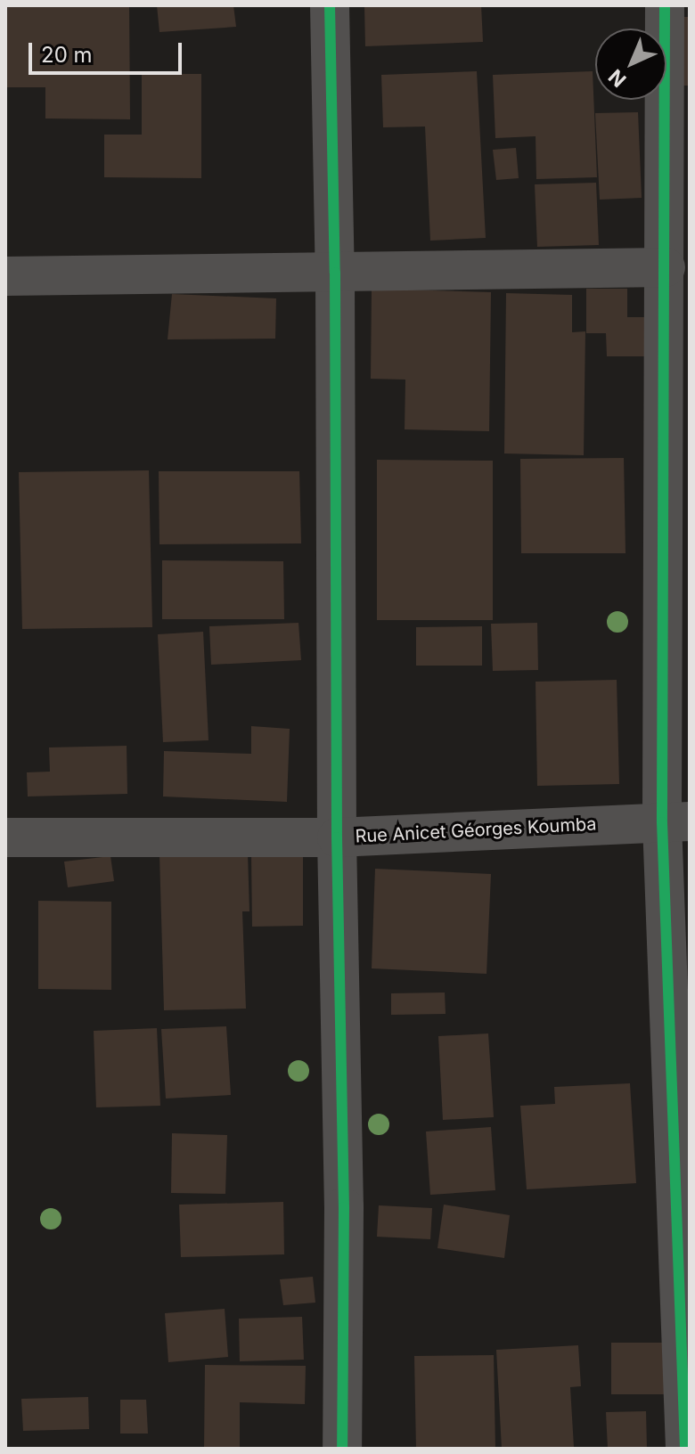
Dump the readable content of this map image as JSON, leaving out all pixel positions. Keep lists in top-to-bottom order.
{
  "streets": {
    "street": ["Rue Anicet Géorges Koumba"]
  },
  "scale_bar": "20 m",
  "north": "bottom left"
}
